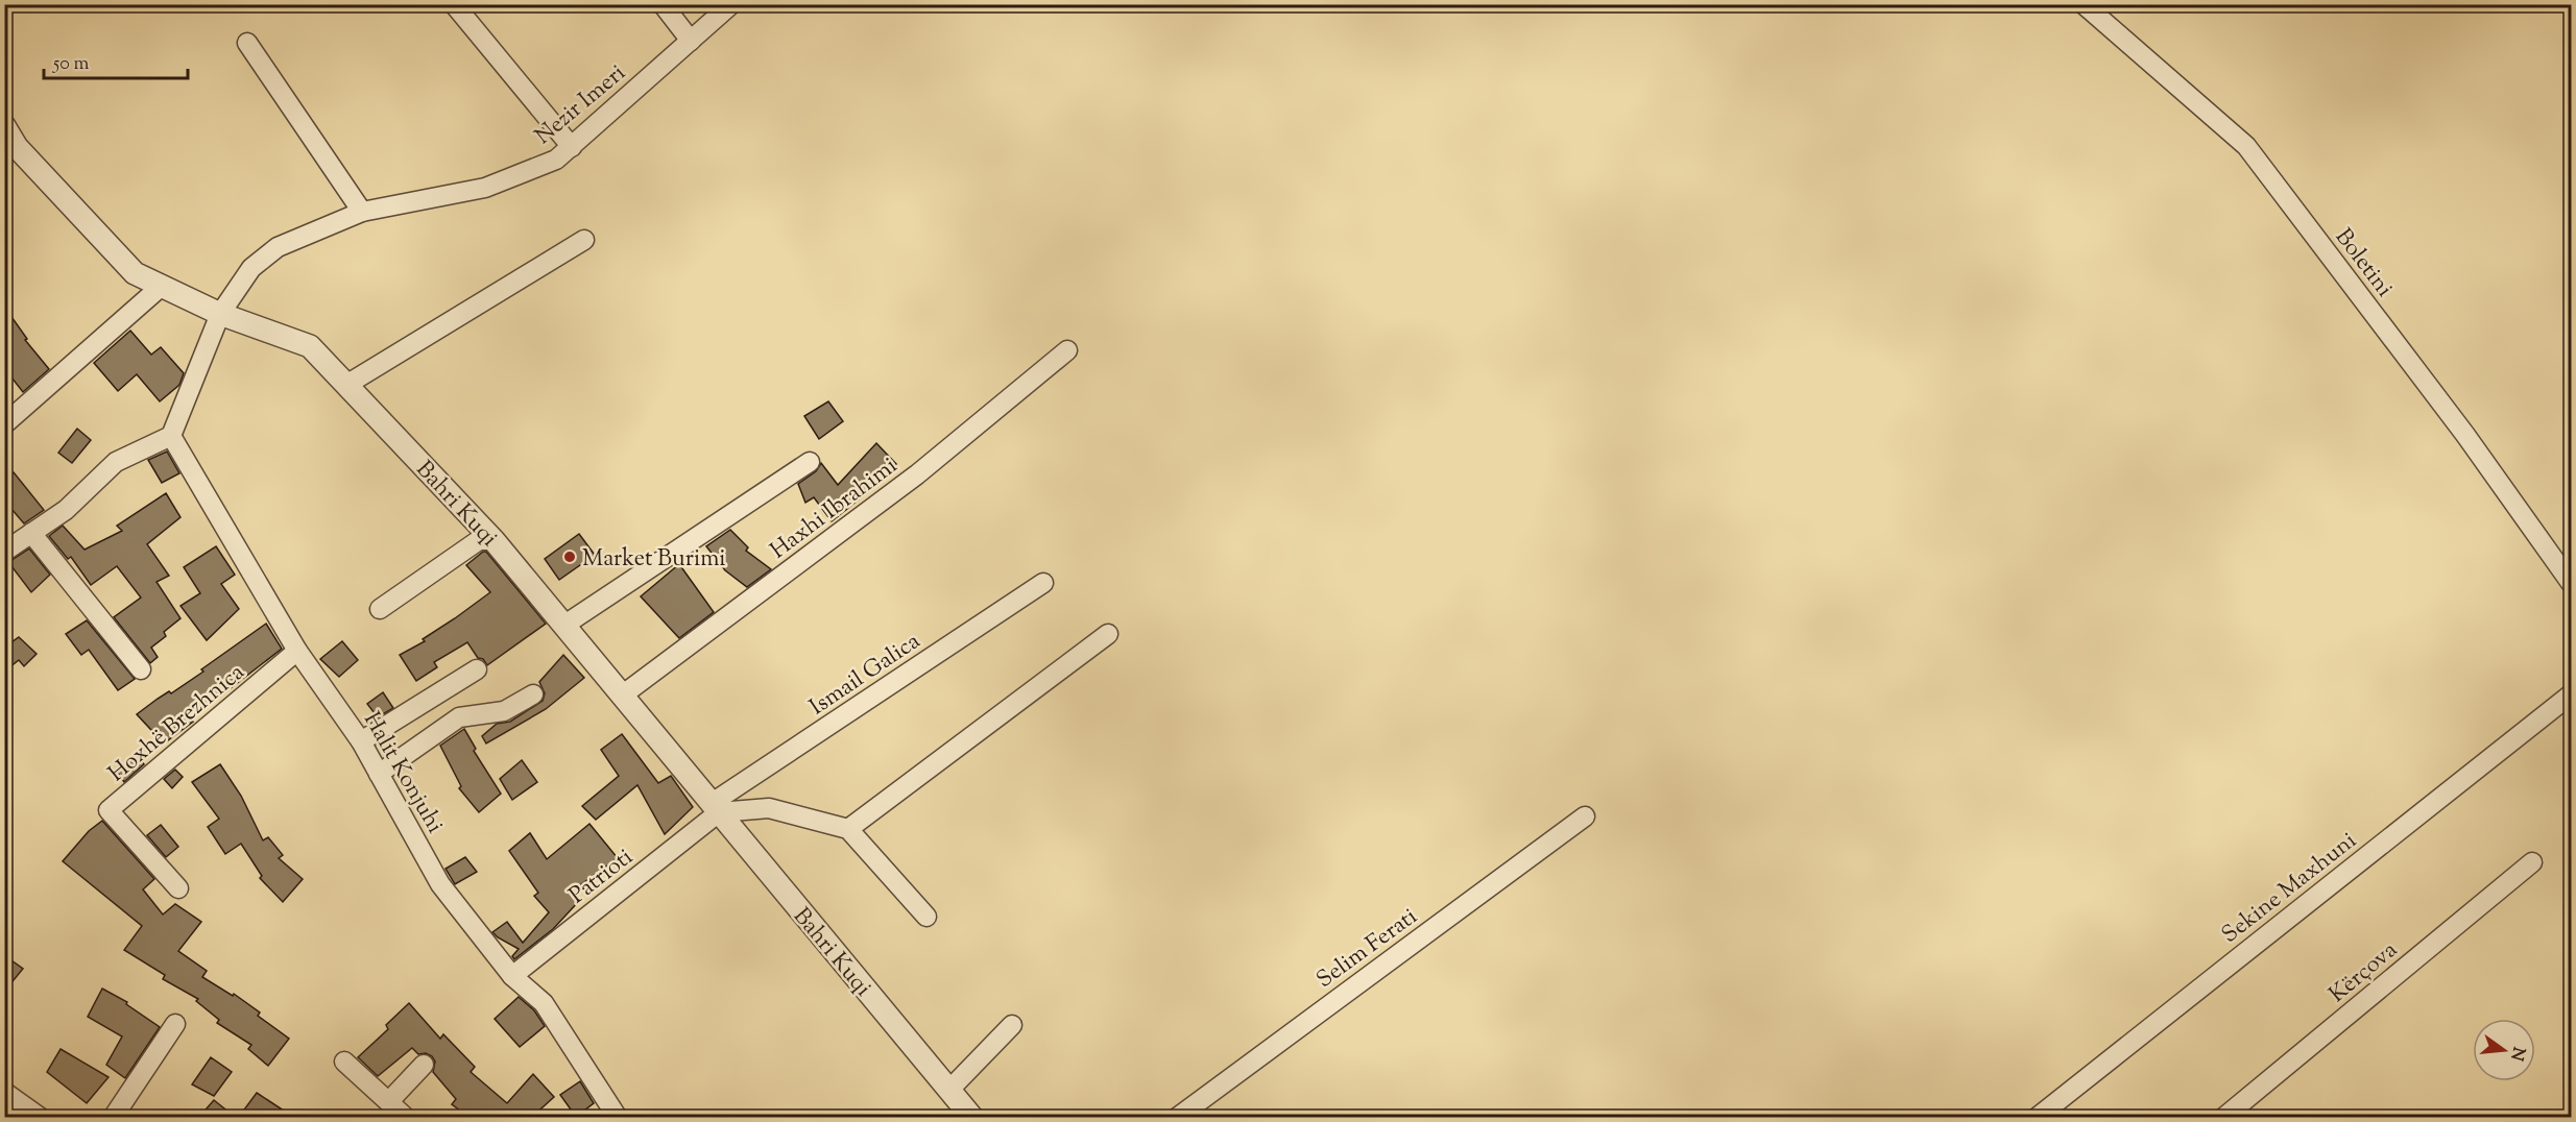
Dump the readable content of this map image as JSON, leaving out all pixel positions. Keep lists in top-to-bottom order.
{
  "streets": {
    "street": [
      "Nezir Imeri",
      "Boletini",
      "Bahri Kuqi",
      "Haxhi Ibrahimi",
      "Ismail Galica",
      "Hoxhë Brezhnica",
      "Halit Konjuhi",
      "Patrioti",
      "Sekine Maxhuni",
      "Selim Ferati",
      "Kërçova"
    ]
  },
  "crossings": [
    ["Nezir Imeri", "Bahri Kuqi"],
    ["Nezir Imeri", "Halit Konjuhi"],
    ["Bahri Kuqi", "Haxhi Ibrahimi"],
    ["Bahri Kuqi", "Ismail Galica"],
    ["Bahri Kuqi", "Patrioti"],
    ["Ismail Galica", "Patrioti"],
    ["Hoxhë Brezhnica", "Halit Konjuhi"],
    ["Halit Konjuhi", "Patrioti"]
  ],
  "places": ["Market Burimi"],
  "scale_bar": "50 m",
  "north": "right"
}
